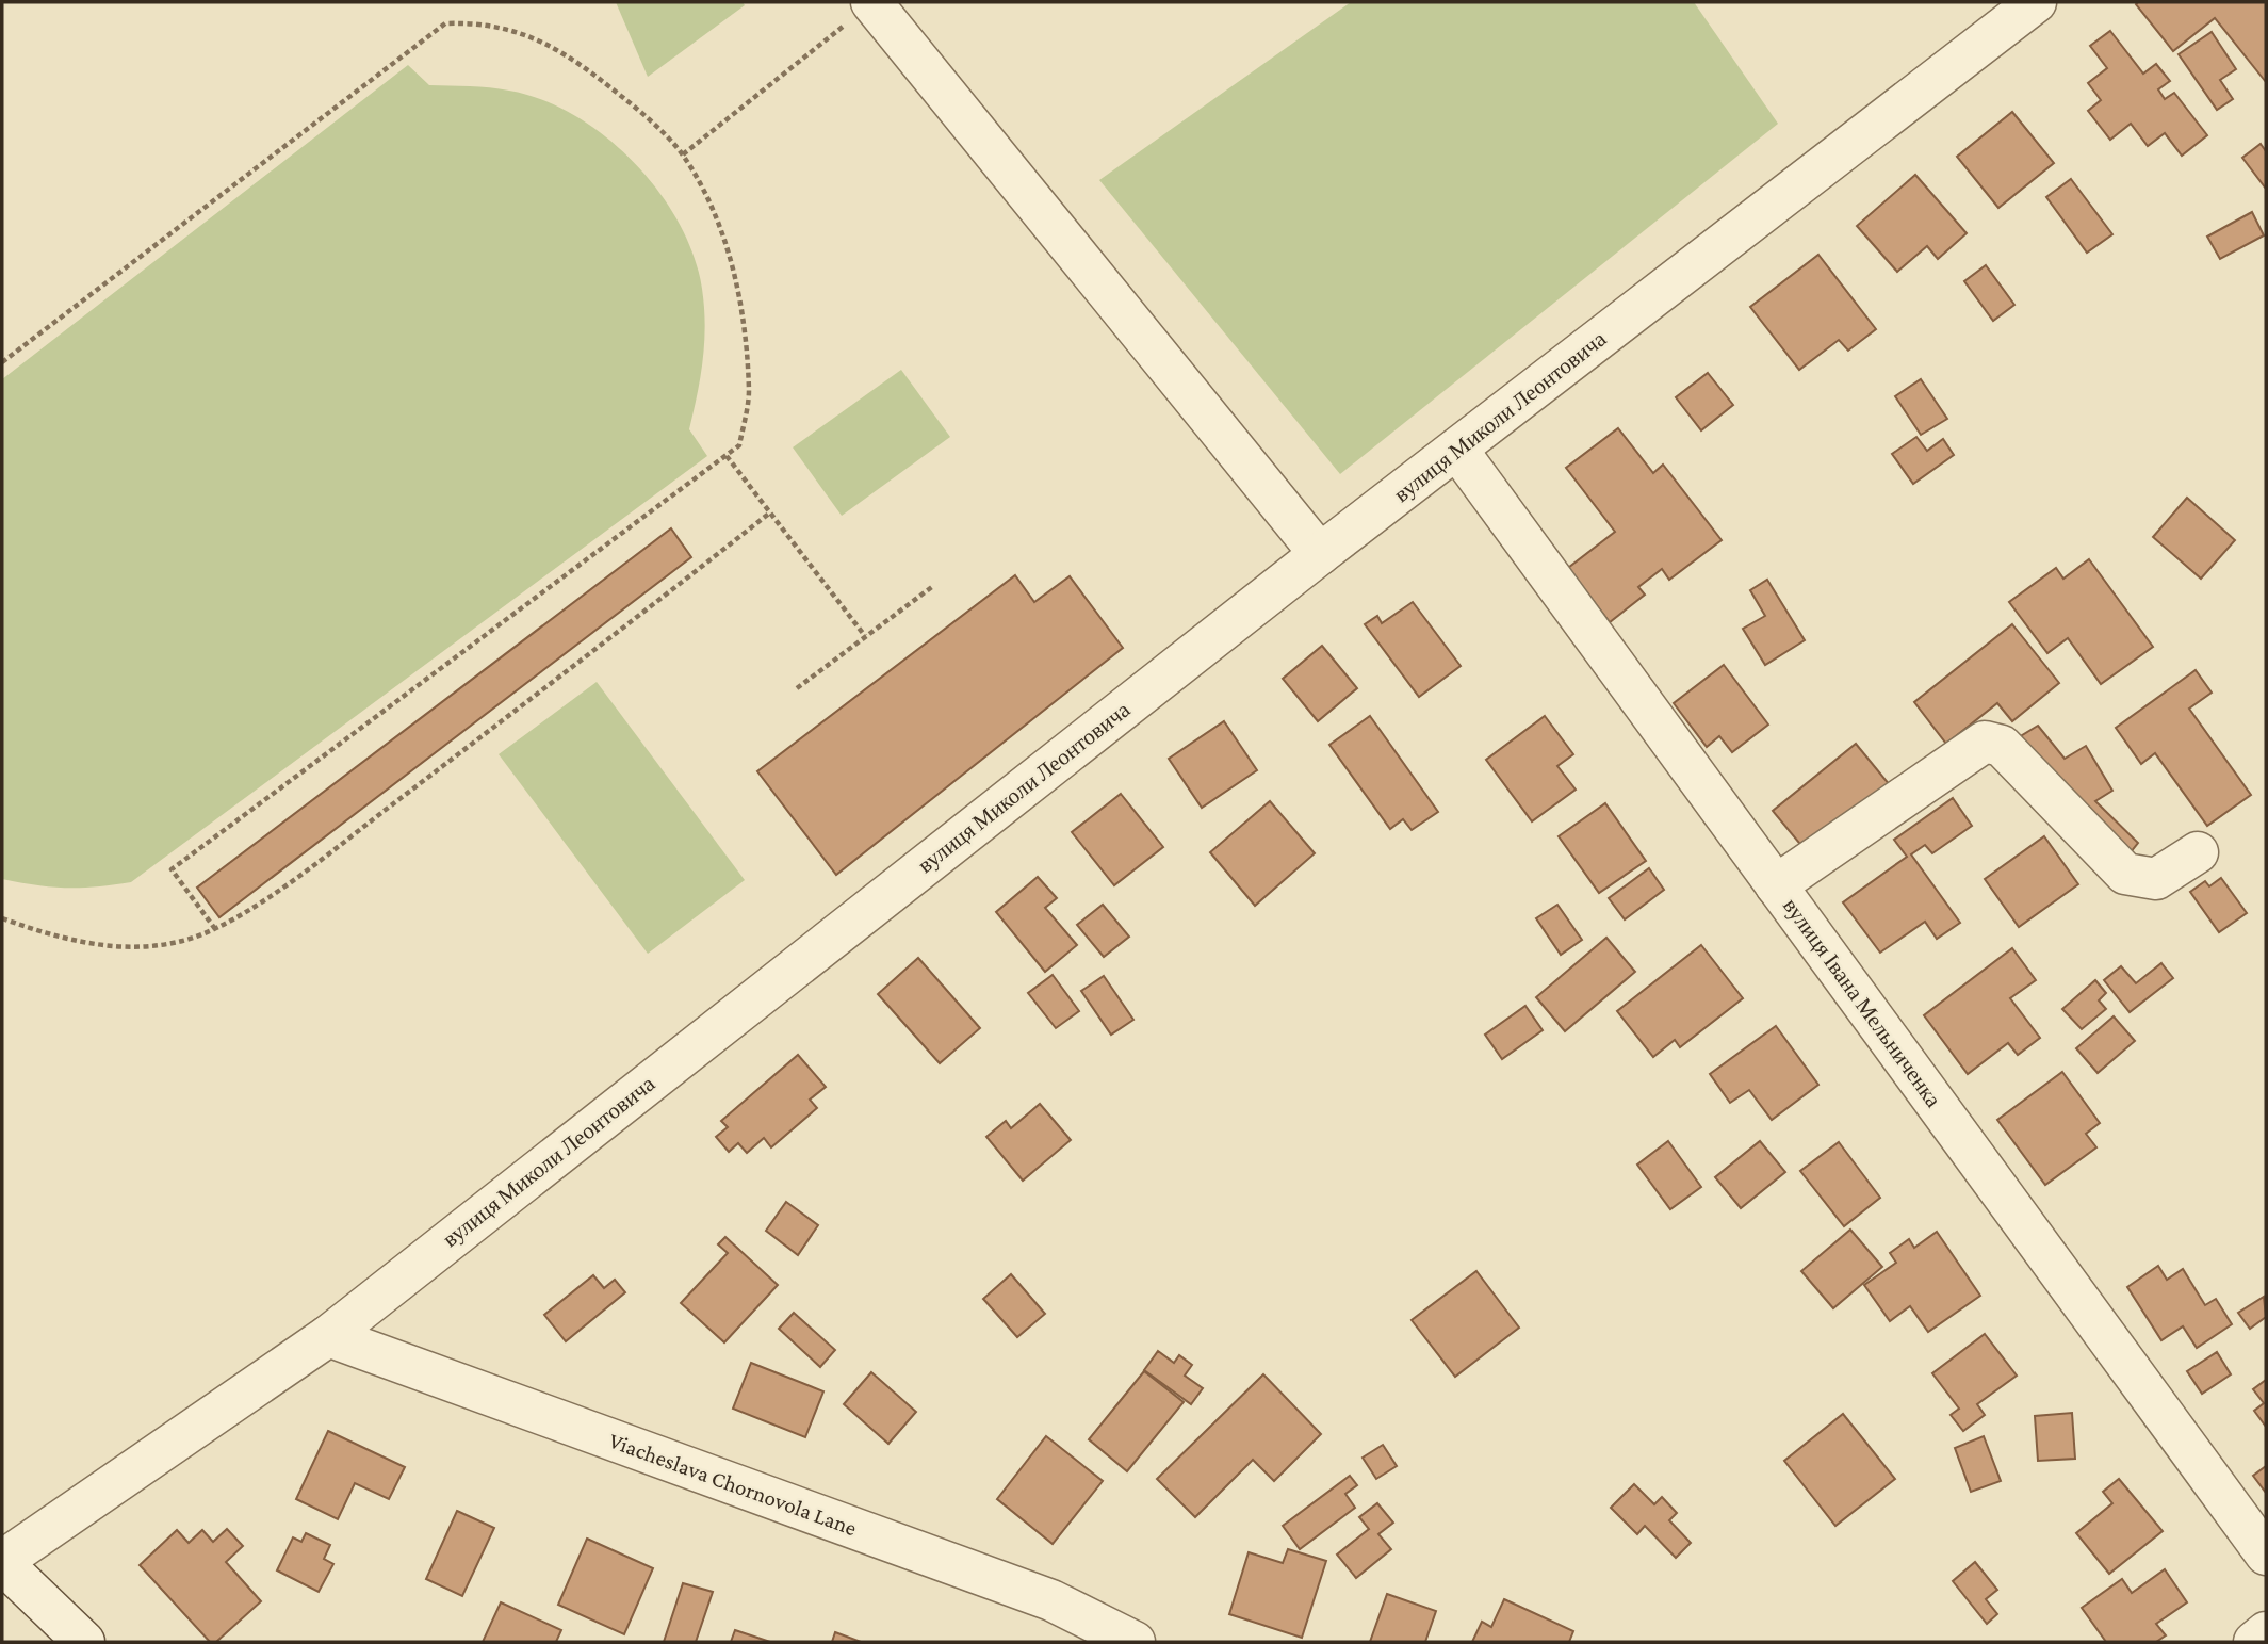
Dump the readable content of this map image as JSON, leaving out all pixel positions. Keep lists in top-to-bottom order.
{
  "streets": {
    "street": ["вулиця Миколи Леонтовича", "вулиця Івана Мельниченка", "Viacheslava Chornovola Lane"]
  },
  "crossings": [
    ["вулиця Миколи Леонтовича", "вулиця Івана Мельниченка"],
    ["вулиця Миколи Леонтовича", "Viacheslava Chornovola Lane"]
  ]
}
